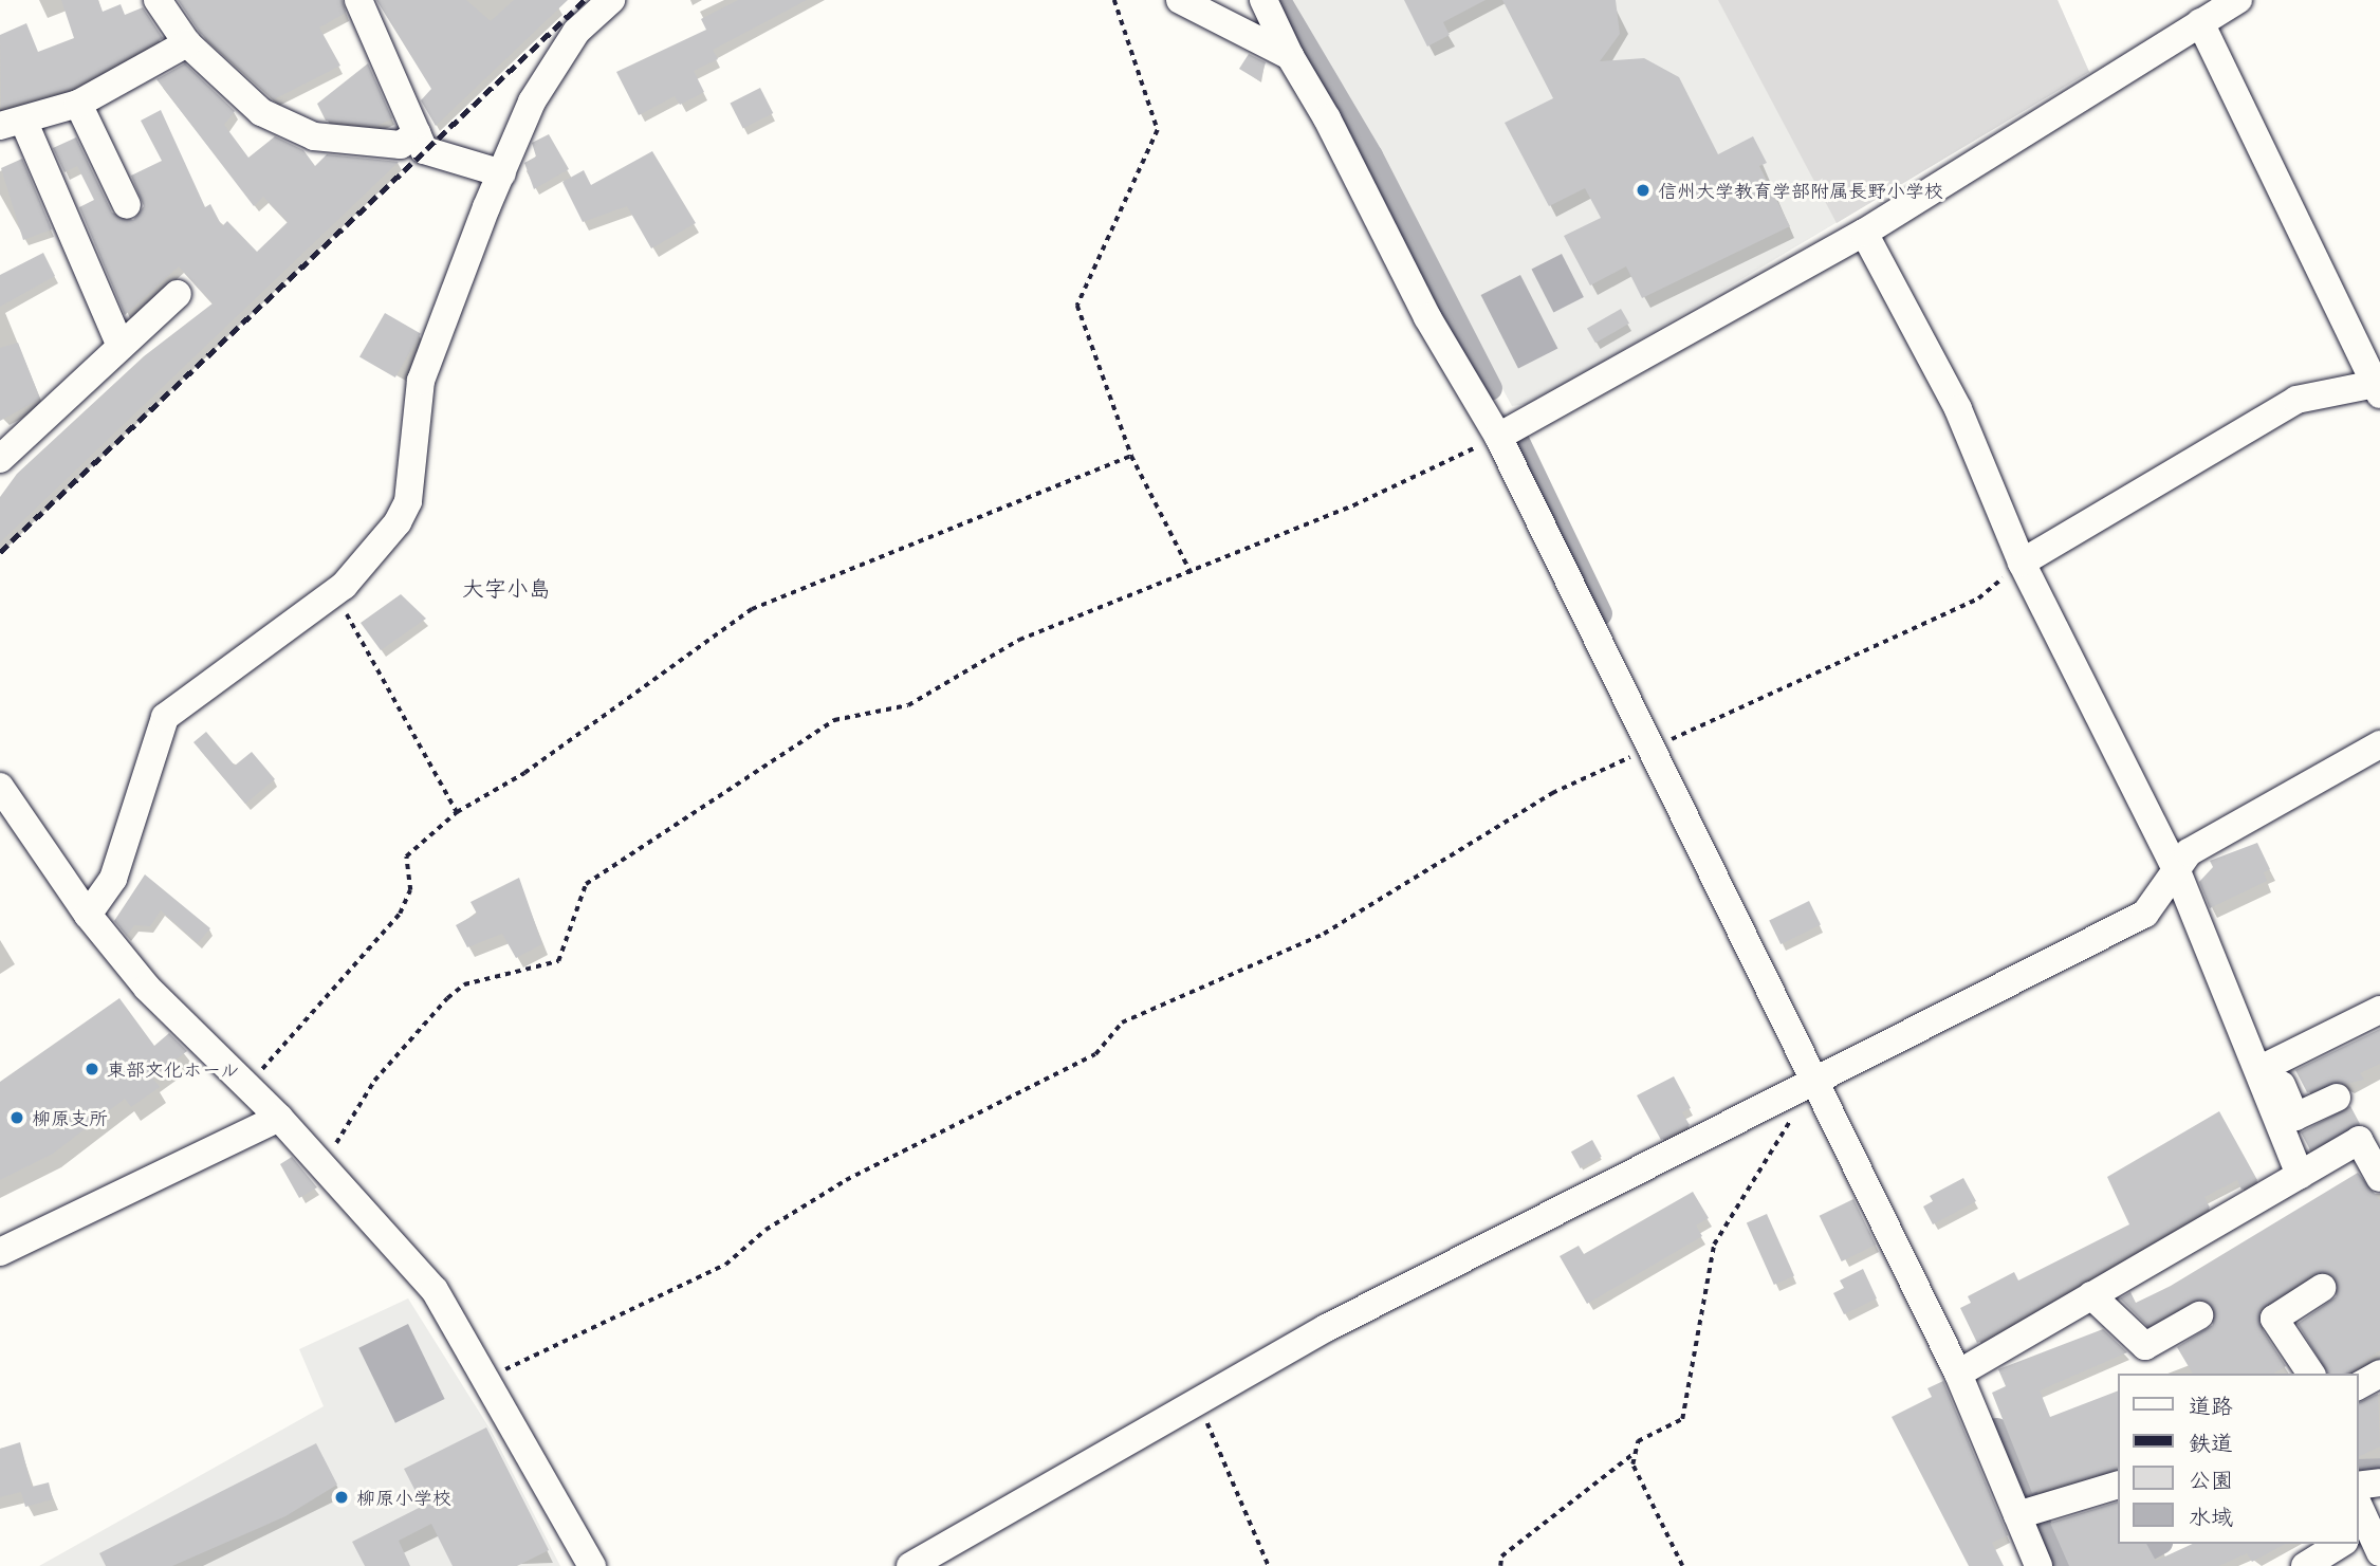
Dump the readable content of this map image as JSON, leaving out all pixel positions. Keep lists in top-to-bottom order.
{
  "districts": ["大字小島"],
  "places": [
    "信州大学教育学部附属長野小学校",
    "東部文化ホール",
    "柳原支所",
    "柳原小学校"
  ],
  "legend": [
    "道路",
    "鉄道",
    "公園",
    "水域"
  ]
}
